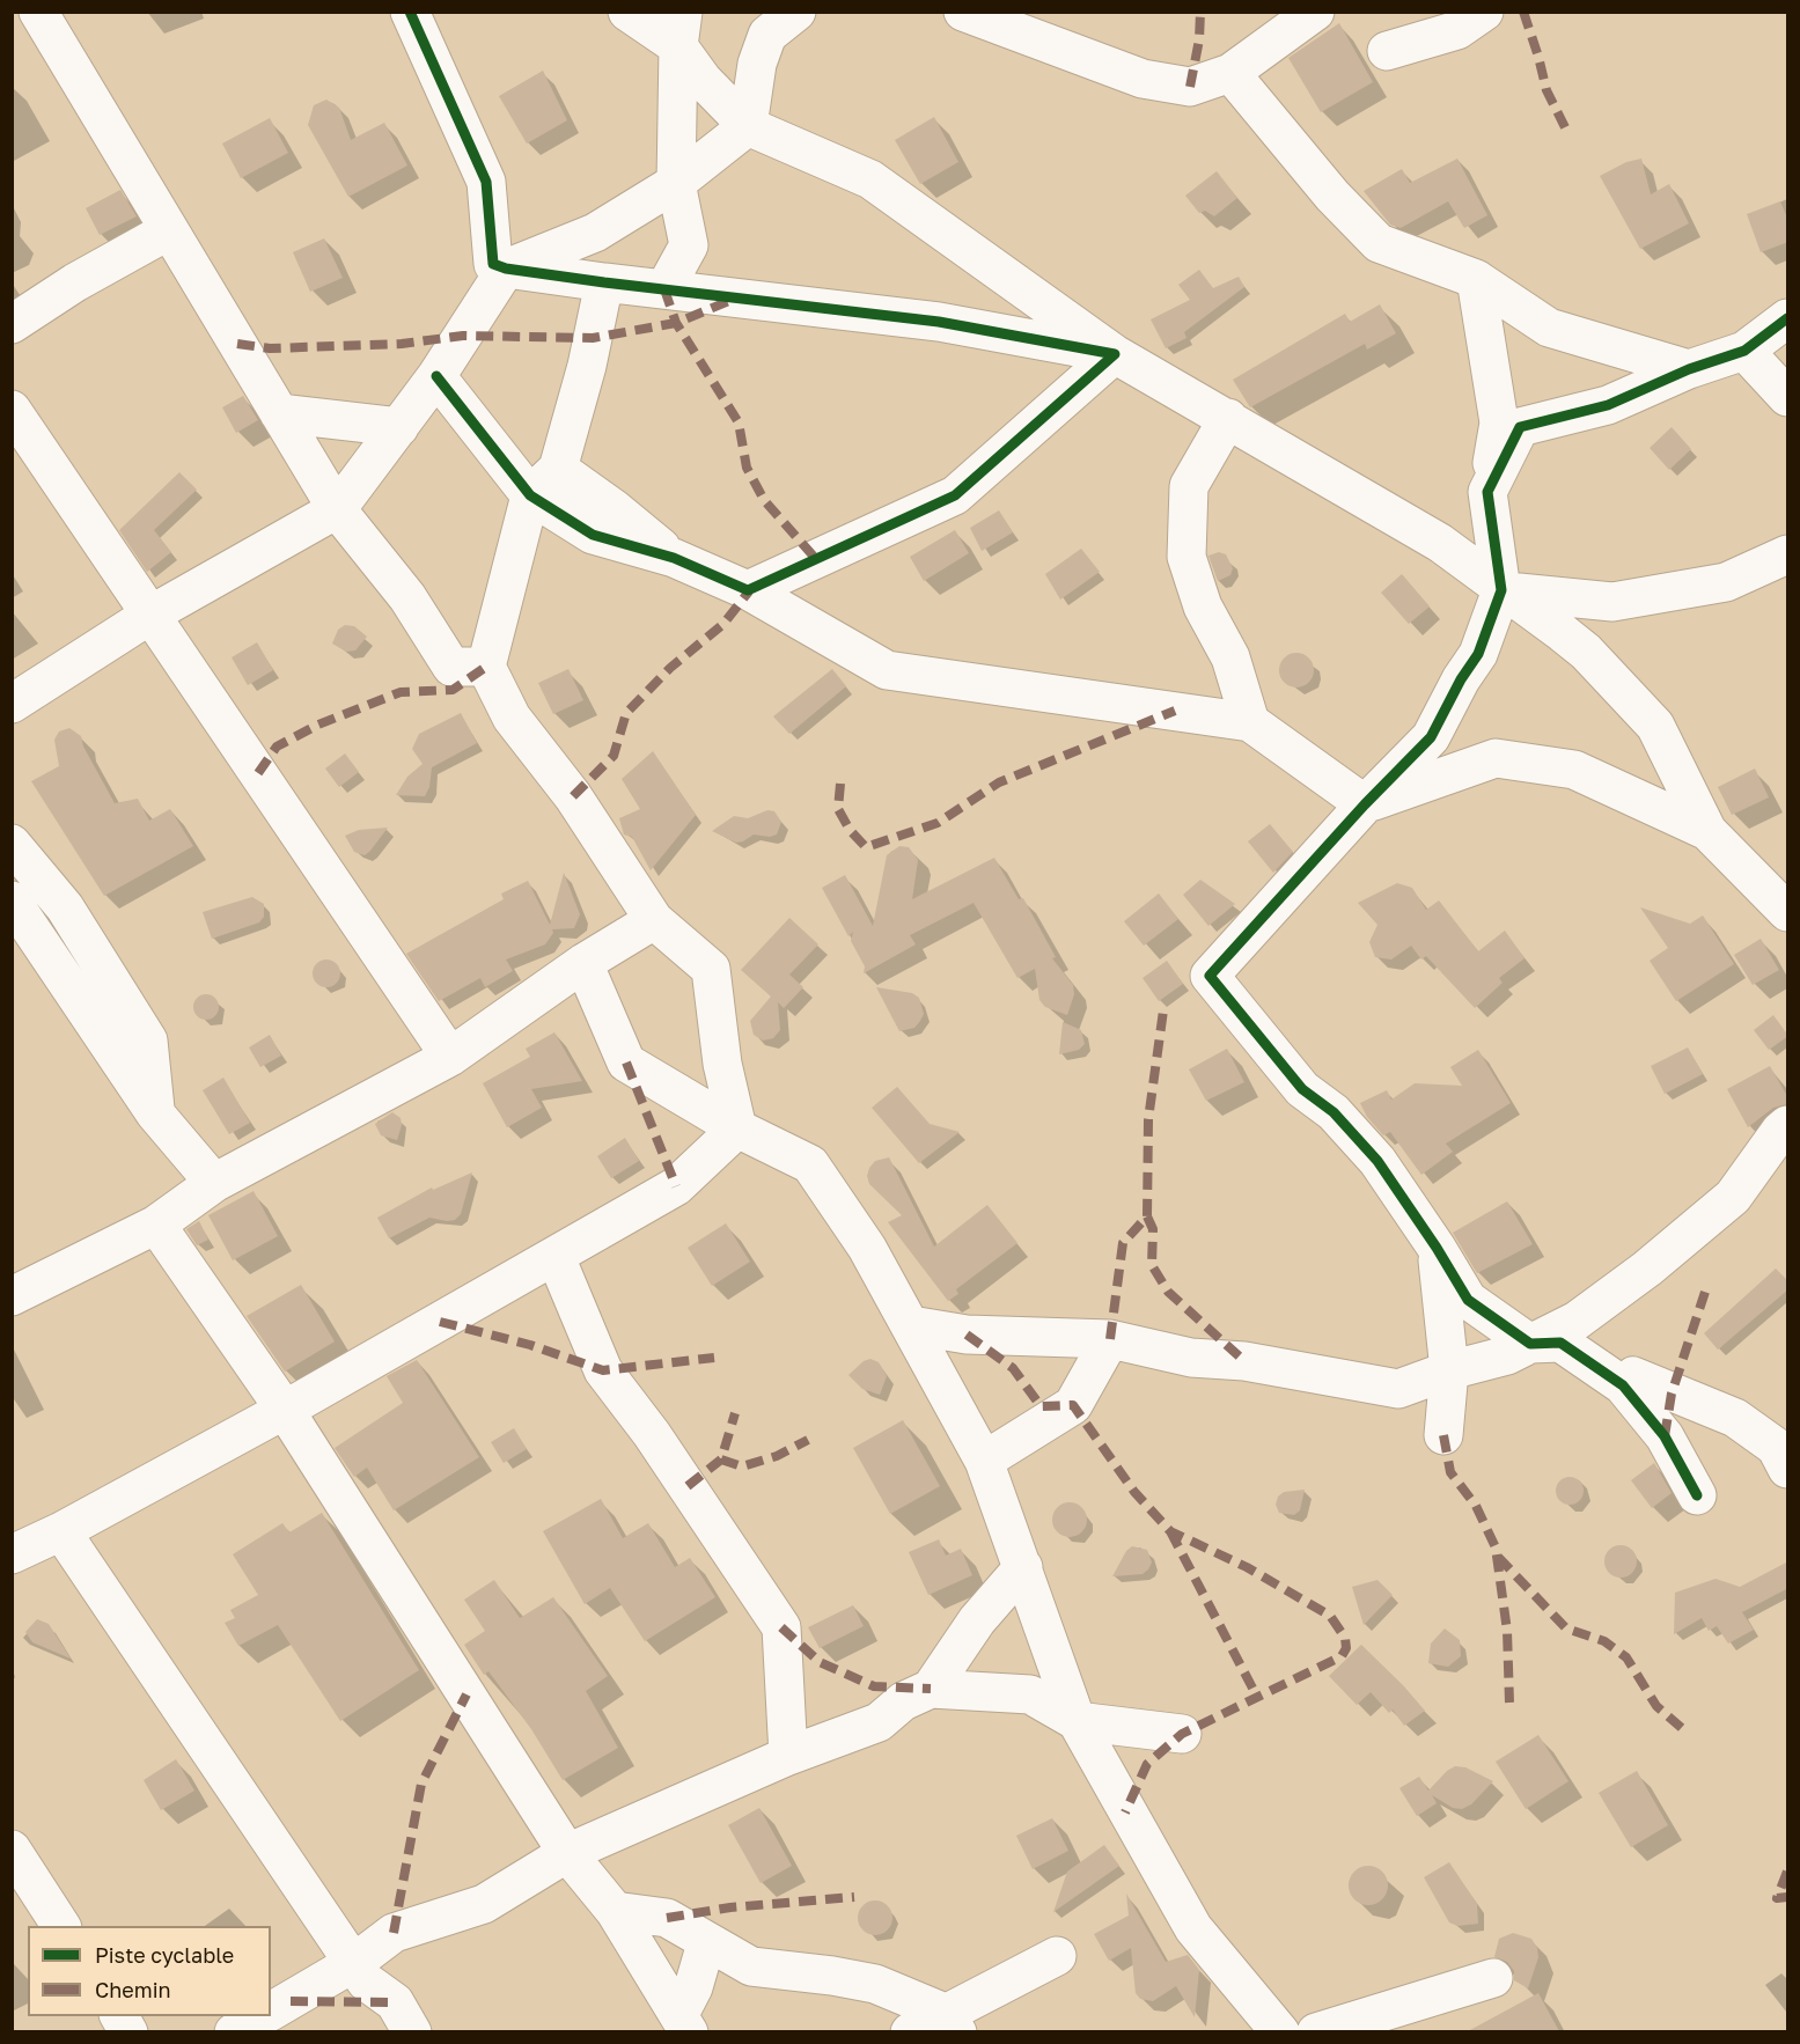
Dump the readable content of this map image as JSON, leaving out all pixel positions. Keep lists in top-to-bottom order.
{
  "legend": ["Piste cyclable", "Chemin"]
}
